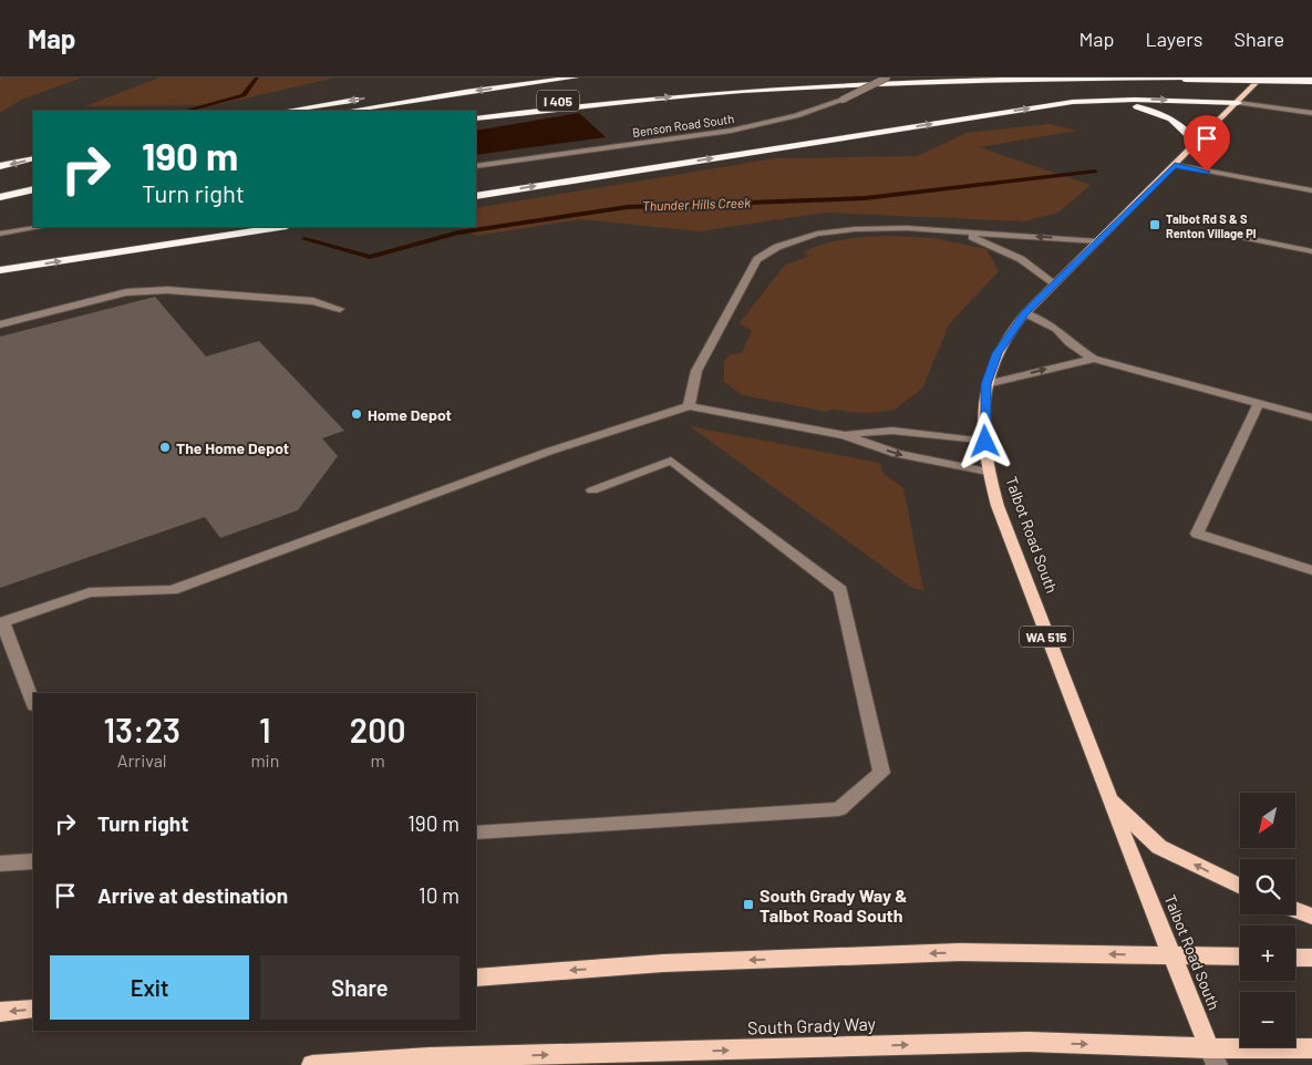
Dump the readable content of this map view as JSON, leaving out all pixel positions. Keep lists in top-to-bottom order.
{
  "streets": {
    "highway": ["I 405"],
    "main road": ["Talbot Road South", "WA 515", "South Grady Way"],
    "street": ["Benson Road South"]
  },
  "crossings": [
    ["Talbot Road South", "South Grady Way"]
  ],
  "water": ["Thunder Hills Creek"],
  "places": {
    "transit": ["Talbot Rd S & S Renton Village Pl", "South Grady Way & Talbot Road South"],
    "other": ["Home Depot", "The Home Depot"]
  },
  "north": "bottom left",
  "page": {
    "header": "Map",
    "nav": ["Map", "Layers", "Share"],
    "turn": ["190 m", "Turn right"],
    "eta": [
      "13:23",
      "Arrival",
      "1",
      "min",
      "200",
      "m"
    ],
    "list": [
      {
        "name": "Turn right",
        "value": "190 m"
      },
      {
        "name": "Arrive at destination",
        "value": "10 m"
      }
    ],
    "map_buttons": ["+", "−"],
    "buttons": ["Exit", "Share"]
  }
}
